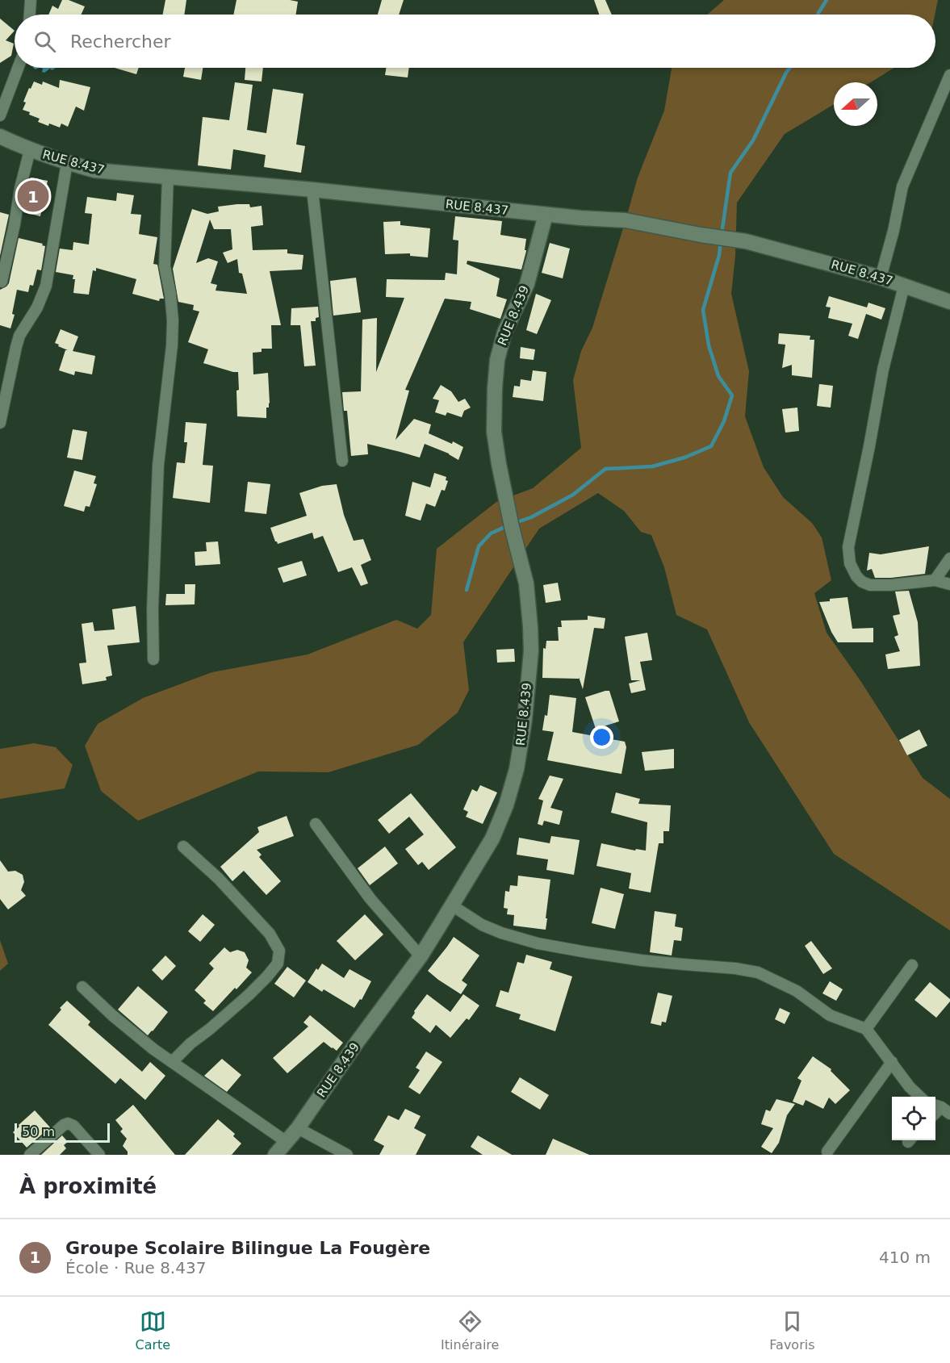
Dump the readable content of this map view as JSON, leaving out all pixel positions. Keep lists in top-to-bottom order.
{
  "streets": {
    "street": ["RUE 8.437", "RUE 8.439"]
  },
  "crossings": [
    ["RUE 8.437", "RUE 8.439"]
  ],
  "scale_bar": "50 m",
  "north": "left",
  "page": {
    "search": "Rechercher",
    "pins": "1",
    "scale": "50 m",
    "heading": "À proximité",
    "list": [
      {
        "mark": "1",
        "name": "Groupe Scolaire Bilingue La Fougère",
        "note": "École · Rue 8.437",
        "value": "410 m"
      }
    ],
    "nav": ["Carte", "Itinéraire", "Favoris"]
  }
}
